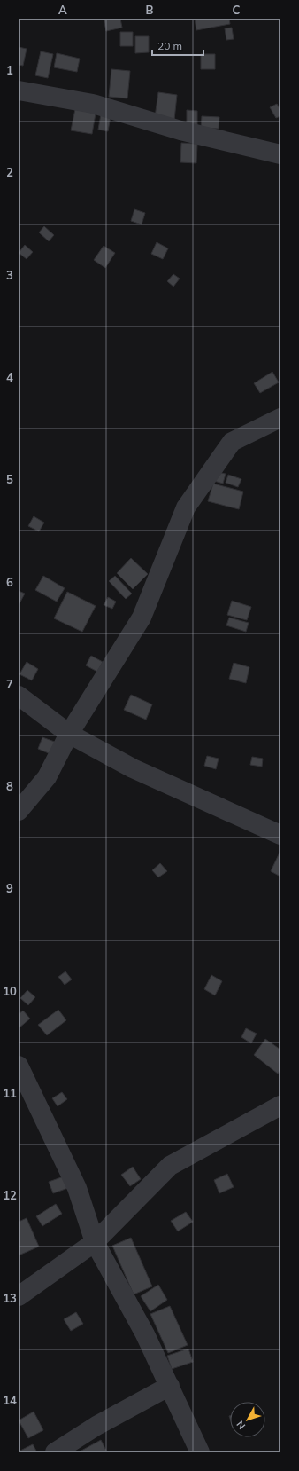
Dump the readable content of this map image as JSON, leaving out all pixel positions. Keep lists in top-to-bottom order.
{
  "scale_bar": "20 m",
  "north": "bottom left",
  "grid": {
    "columns": ["A", "B", "C"],
    "rows": [
      "1",
      "2",
      "3",
      "4",
      "5",
      "6",
      "7",
      "8",
      "9",
      "10",
      "11",
      "12",
      "13",
      "14"
    ]
  }
}
